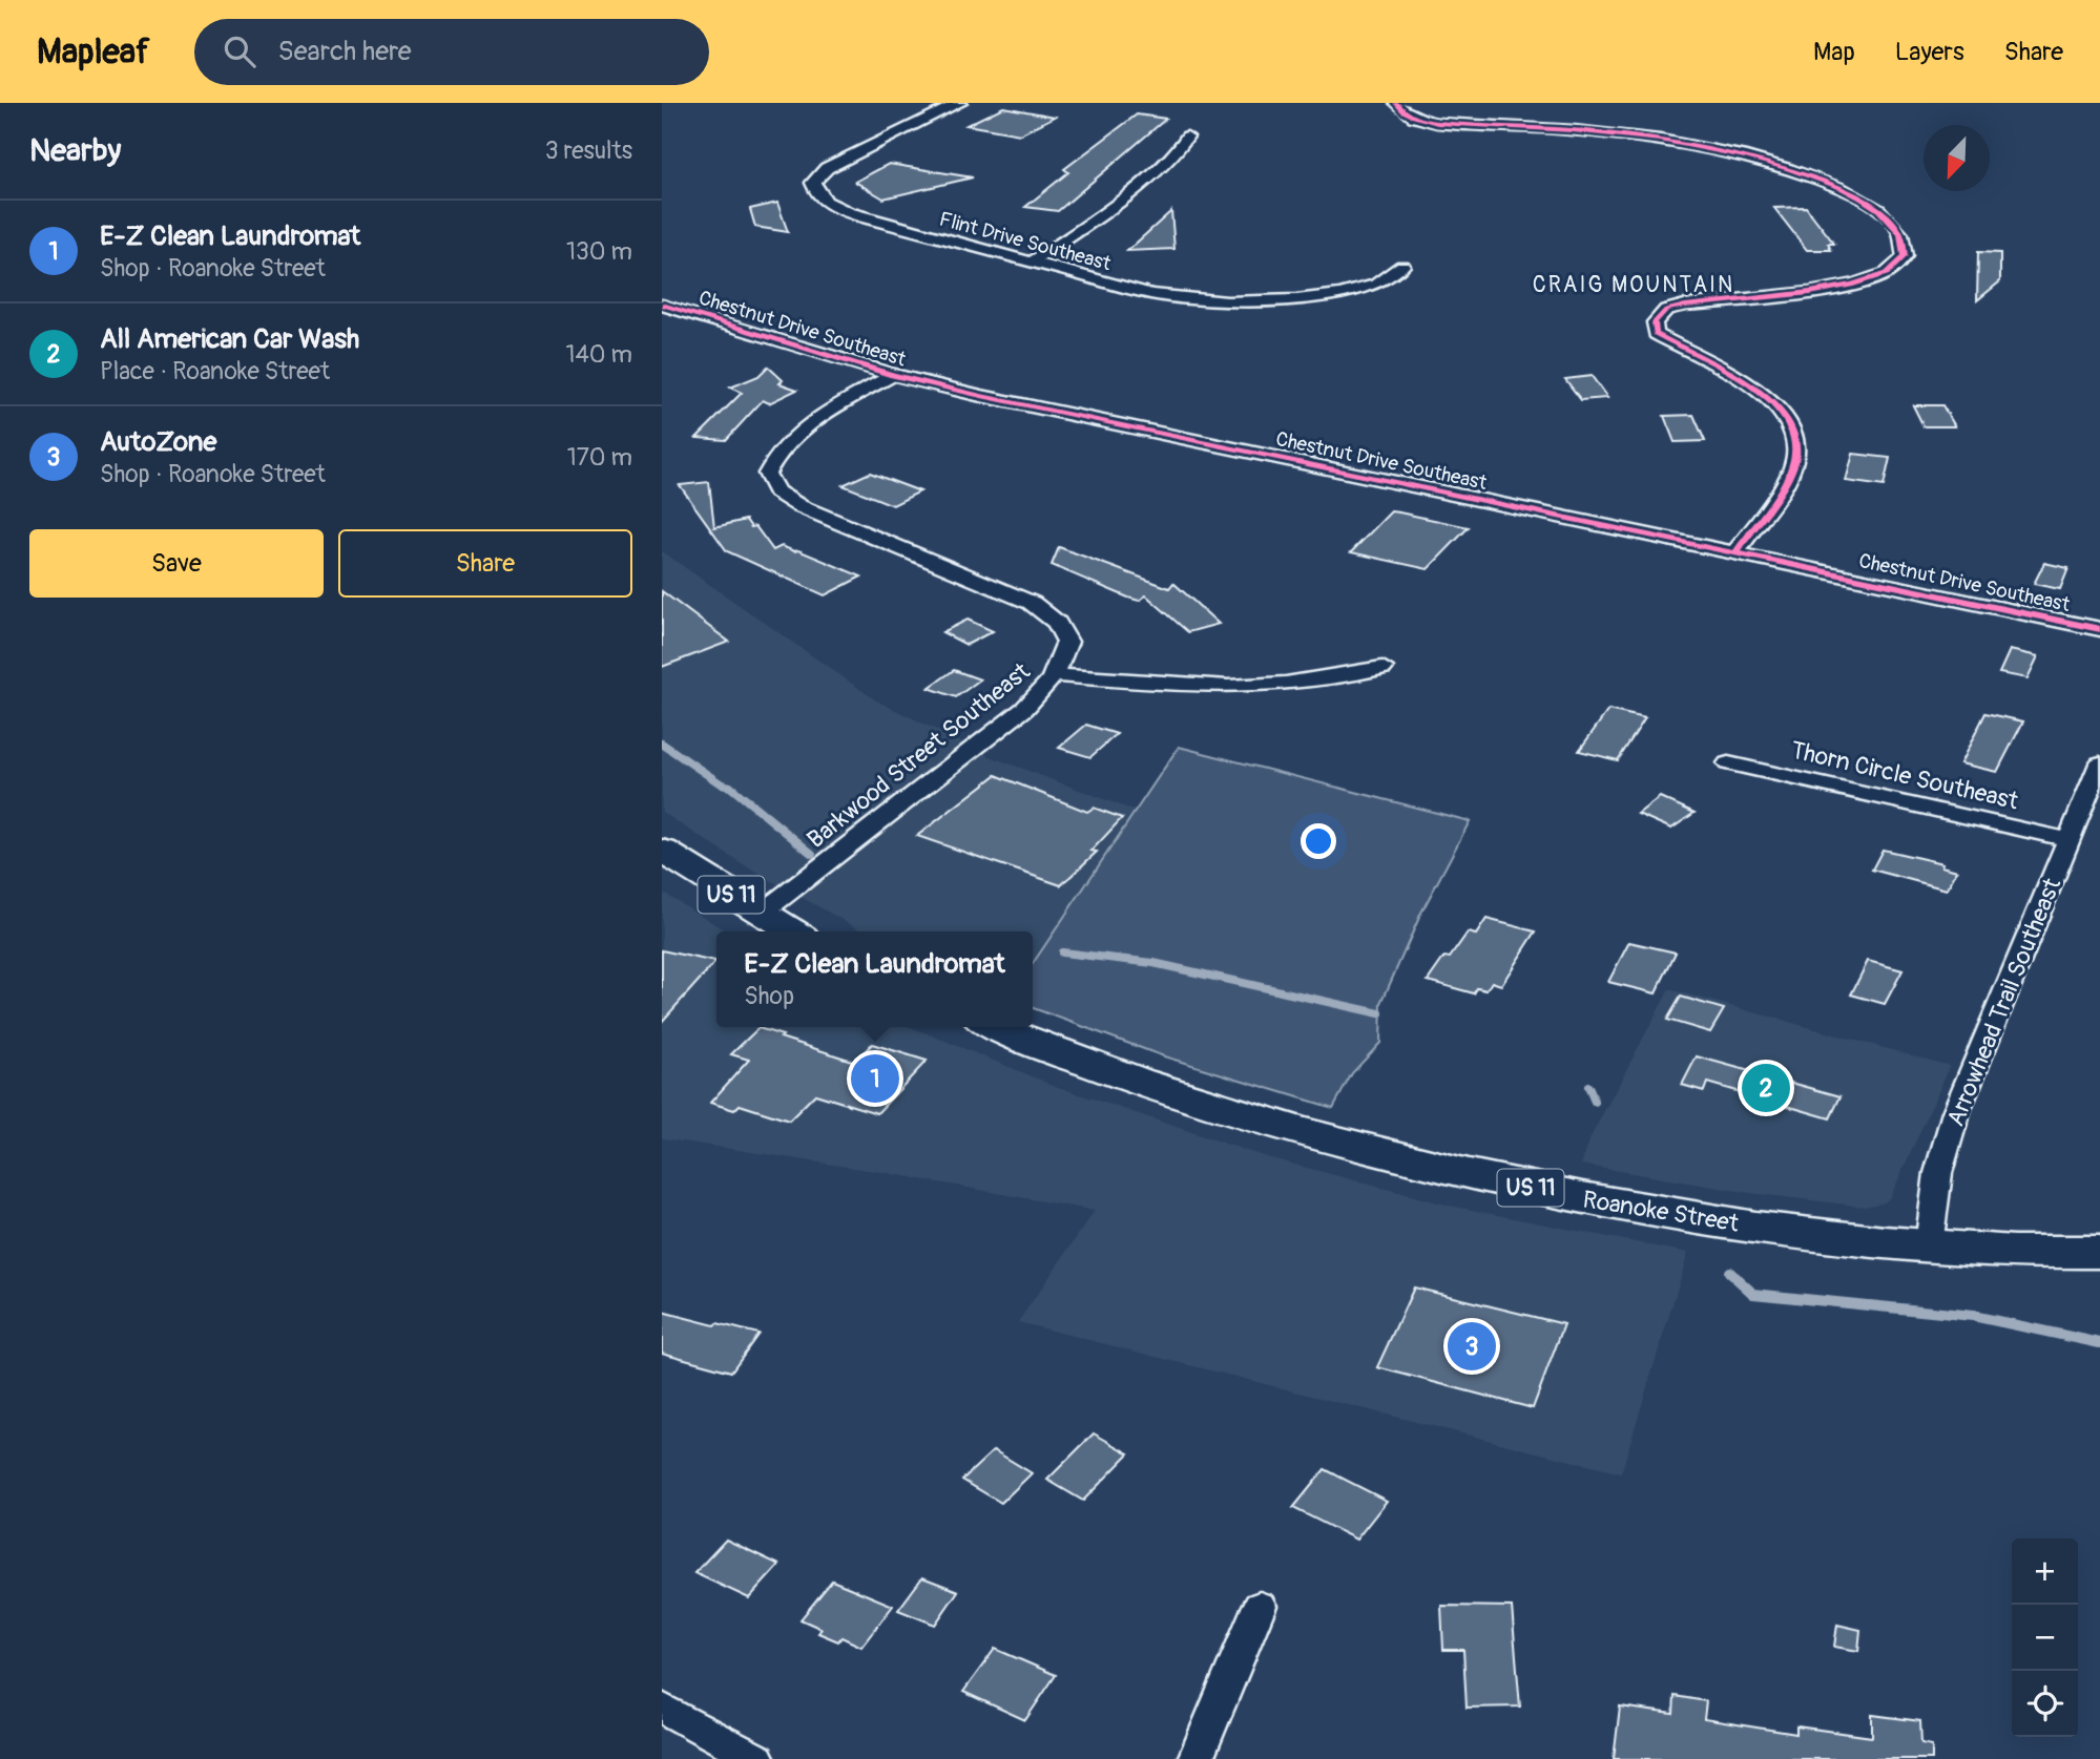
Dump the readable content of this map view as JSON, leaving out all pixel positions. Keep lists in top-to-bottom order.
{
  "streets": {
    "main road": ["US 11", "Roanoke Street"],
    "street": [
      "Flint Drive Southeast",
      "Chestnut Drive Southeast",
      "Barkwood Street Southeast",
      "Thorn Circle Southeast",
      "Arrowhead Trail Southeast"
    ]
  },
  "crossings": [
    ["Chestnut Drive Southeast", "Barkwood Street Southeast"],
    ["Barkwood Street Southeast", "US 11"],
    ["Thorn Circle Southeast", "Arrowhead Trail Southeast"],
    ["Arrowhead Trail Southeast", "Roanoke Street"]
  ],
  "districts": ["CRAIG MOUNTAIN"],
  "north": "bottom left",
  "page": {
    "header": "Mapleaf",
    "search": "Search here",
    "nav": ["Map", "Layers", "Share"],
    "heading": ["Nearby", "3 results"],
    "list": [
      {
        "mark": "1",
        "name": "E-Z Clean Laundromat",
        "note": "Shop · Roanoke Street",
        "value": "130 m"
      },
      {
        "mark": "2",
        "name": "All American Car Wash",
        "note": "Place · Roanoke Street",
        "value": "140 m"
      },
      {
        "mark": "3",
        "name": "AutoZone",
        "note": "Shop · Roanoke Street",
        "value": "170 m"
      }
    ],
    "buttons": ["Save", "Share"],
    "popup": ["E-Z Clean Laundromat", "Shop"],
    "pins": ["1", "2", "3"],
    "map_buttons": ["+", "−"]
  }
}
